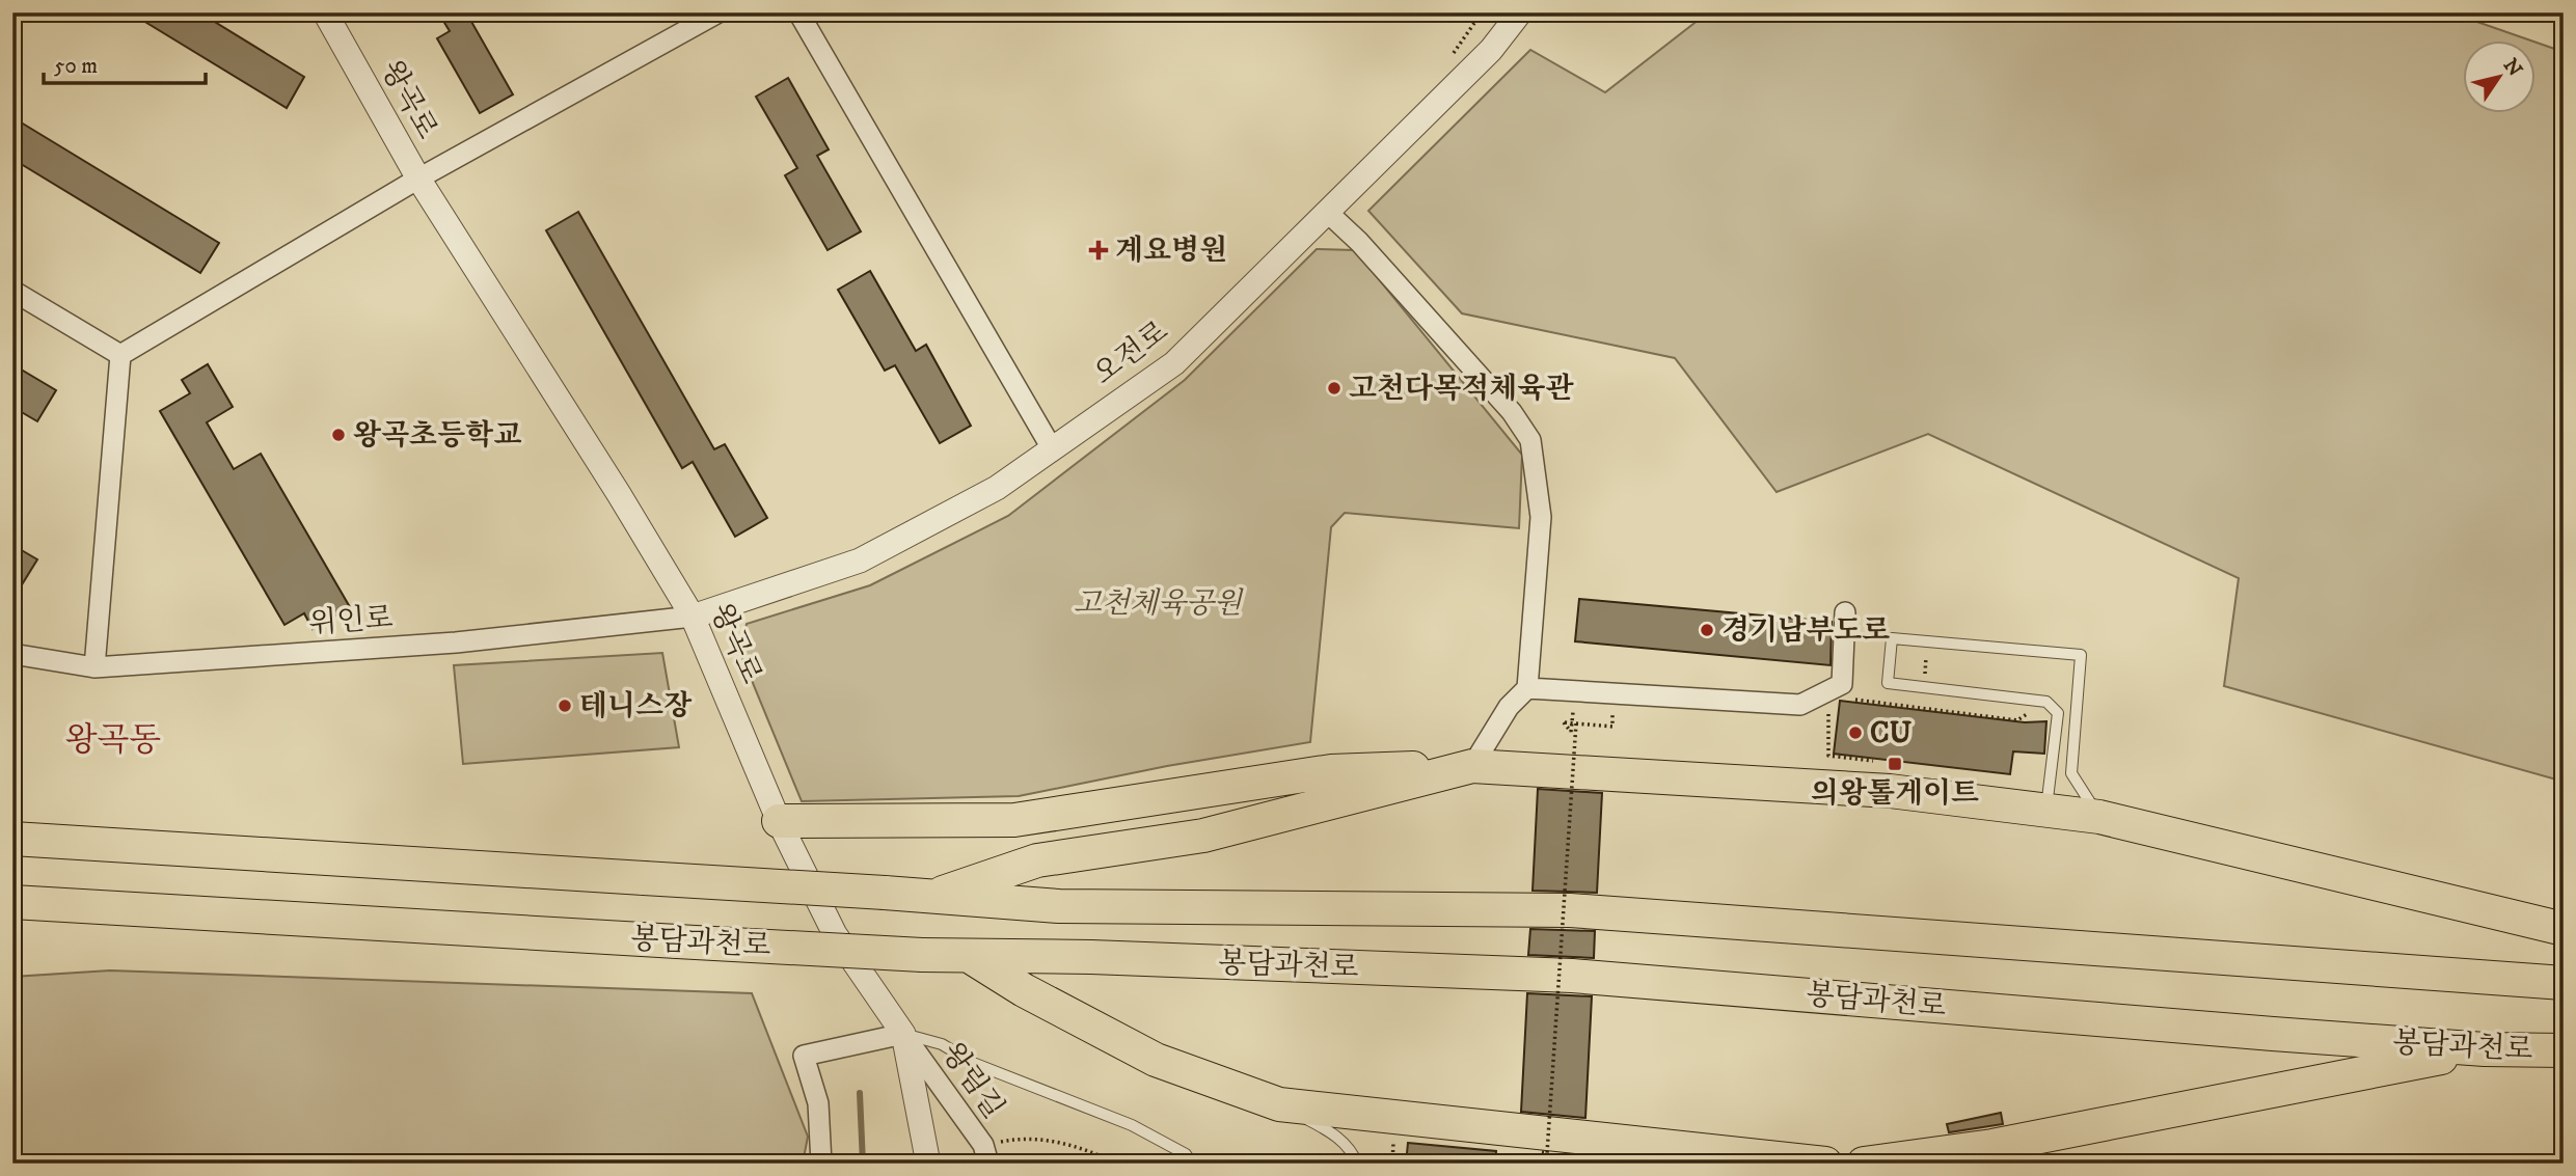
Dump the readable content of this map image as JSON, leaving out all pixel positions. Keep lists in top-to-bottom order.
{
  "streets": {
    "highway": ["봉담과천로"],
    "street": [
      "왕곡로",
      "오전로",
      "위인로",
      "왕림길"
    ]
  },
  "crossings": [
    ["왕곡로", "오전로"],
    ["왕곡로", "위인로"],
    ["왕곡로", "왕림길"],
    ["오전로", "위인로"]
  ],
  "districts": ["왕곡동"],
  "parks": ["고천체육공원"],
  "places": {
    "health": ["계요병원"],
    "other": [
      "고천다목적체육관",
      "왕곡초등학교",
      "경기남부도로",
      "테니스장",
      "CU"
    ],
    "transit": ["의왕톨게이트"]
  },
  "scale_bar": "50 m",
  "north": "top right"
}
